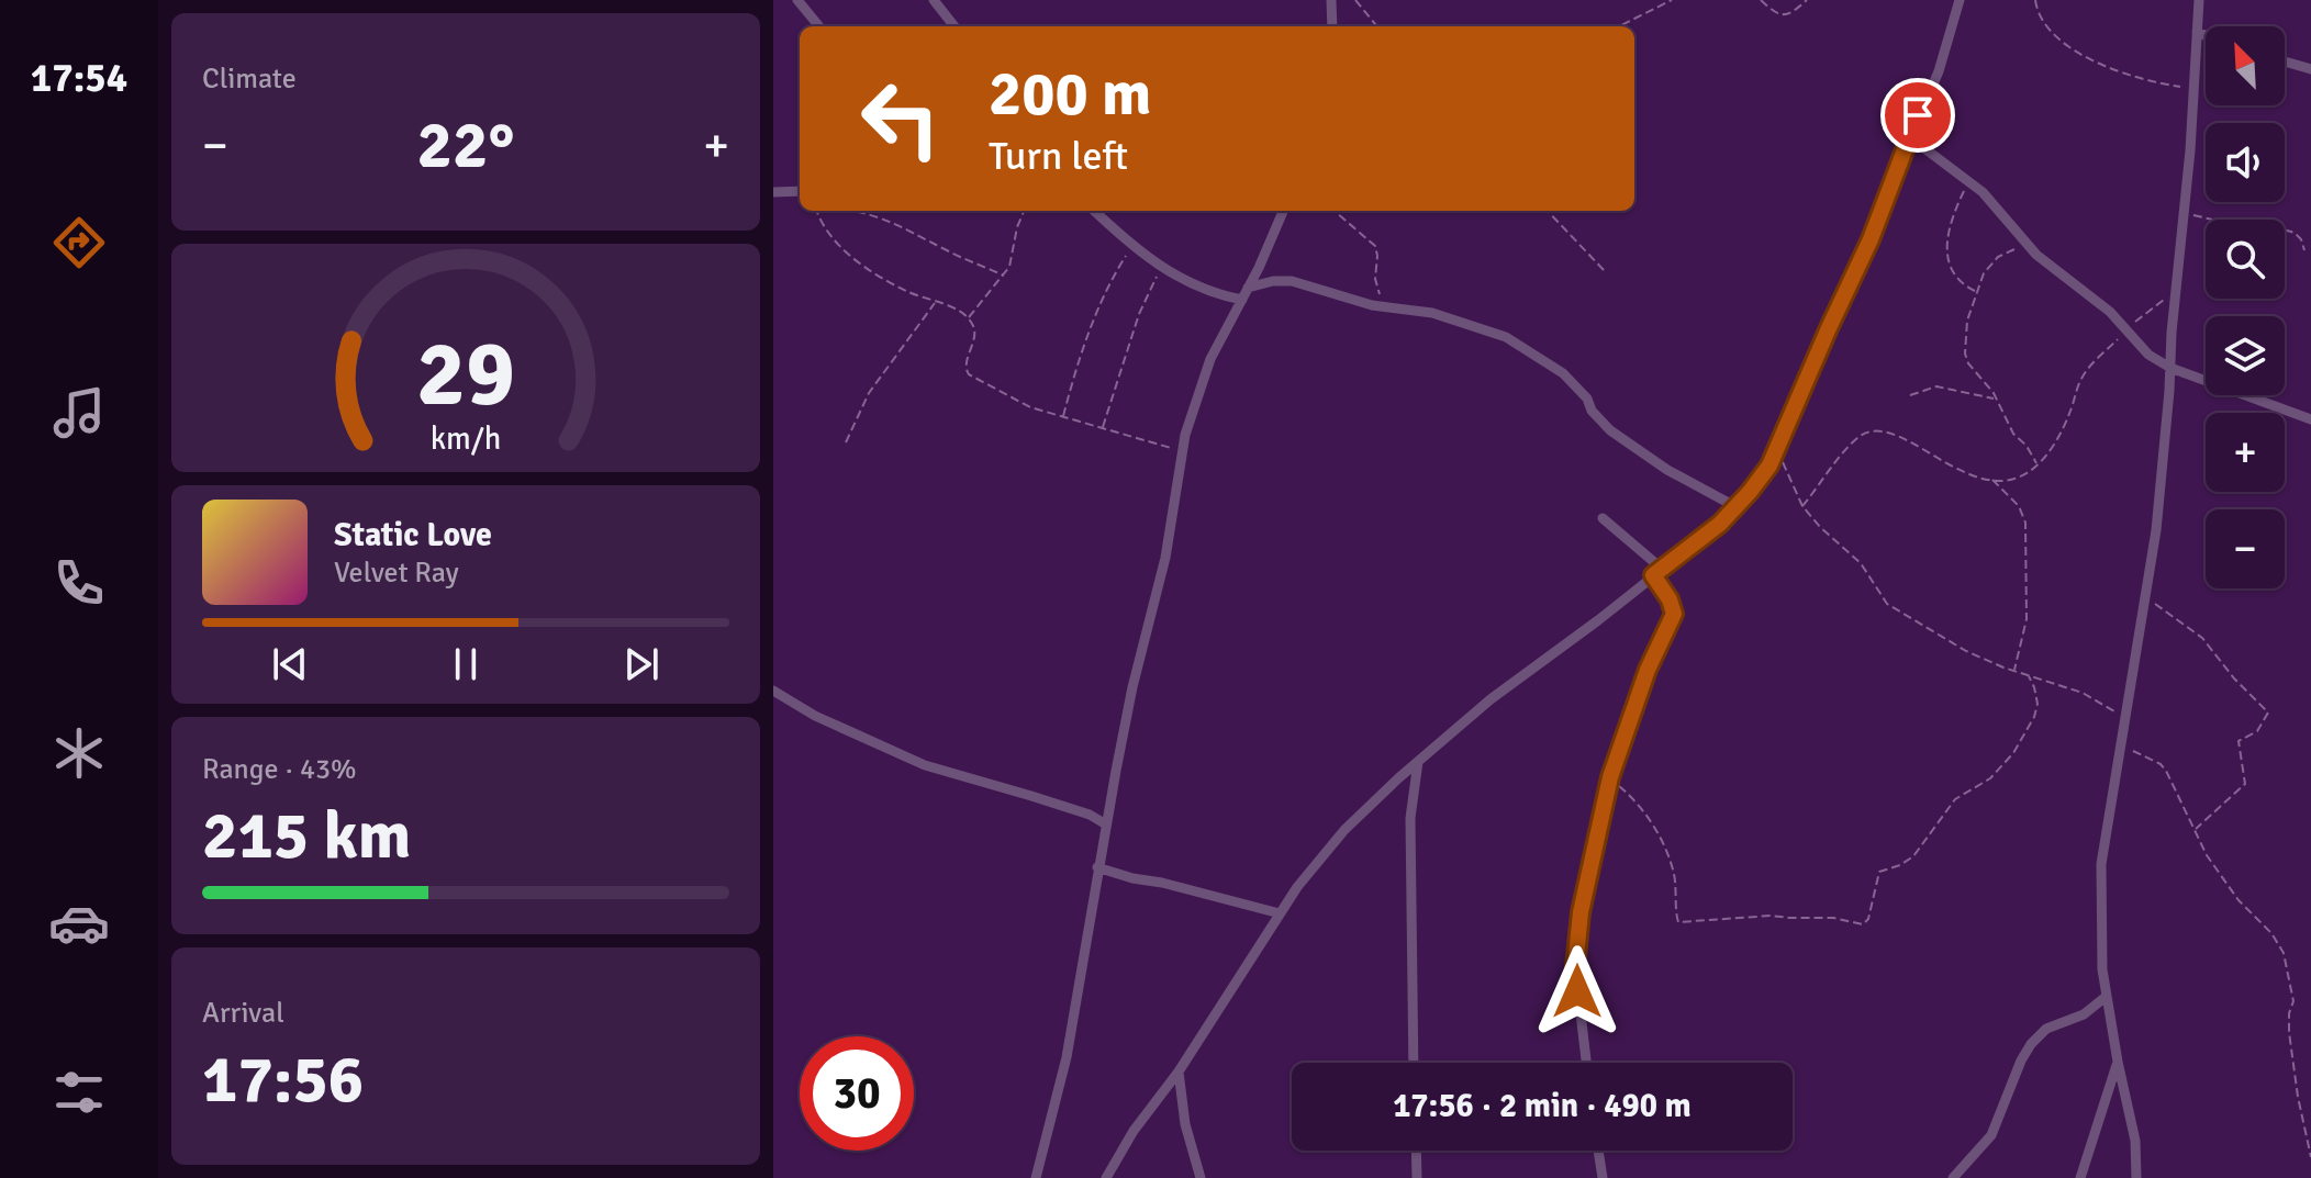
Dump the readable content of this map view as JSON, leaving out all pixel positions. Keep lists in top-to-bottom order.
{
  "north": "top left",
  "page": {
    "tabs": "17:54",
    "tile": [
      "Climate",
      ["Range · 43%", "215 km"],
      ["Arrival", "17:56"]
    ],
    "map_buttons": ["+", "−"],
    "turn": ["200 m", "Turn left"],
    "heat": ["−", "22°", "+"],
    "song": ["Static Love", "Velvet Ray"],
    "limit": "30",
    "trip": "17:56 · 2 min · 490 m",
    "gauge": ["29", "km/h"]
  }
}
